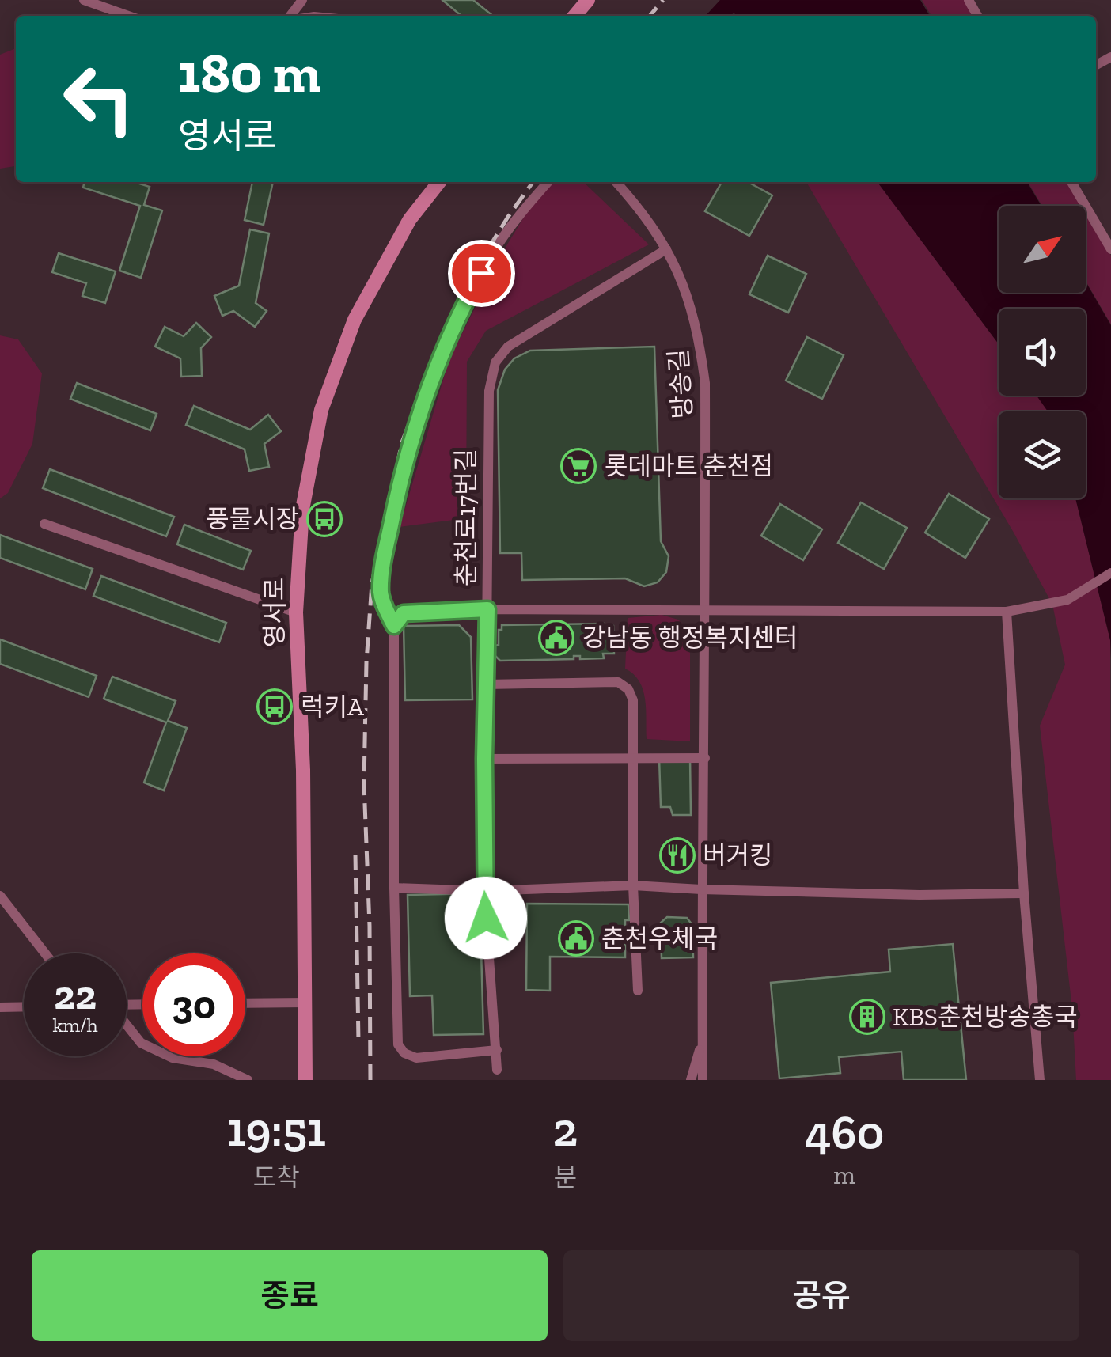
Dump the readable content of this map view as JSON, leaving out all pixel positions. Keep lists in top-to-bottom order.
{
  "streets": {
    "street": ["방송길", "춘천로17번길", "영서로"]
  },
  "crossings": [
    ["방송길", "춘천로17번길"]
  ],
  "places": {
    "supermarket": ["롯데마트 춘천점"],
    "bus stop": ["풍물시장", "럭키A"],
    "public building": ["강남동 행정복지센터", "춘천우체국"],
    "restaurant": ["버거킹"],
    "building": ["KBS춘천방송총국"]
  },
  "north": "top right",
  "page": {
    "turn": ["180 m", "영서로"],
    "speed": "22 km/h",
    "limit": "30",
    "eta": [
      "19:51",
      "도착",
      "2",
      "분",
      "460",
      "m"
    ],
    "buttons": ["종료", "공유"]
  }
}
